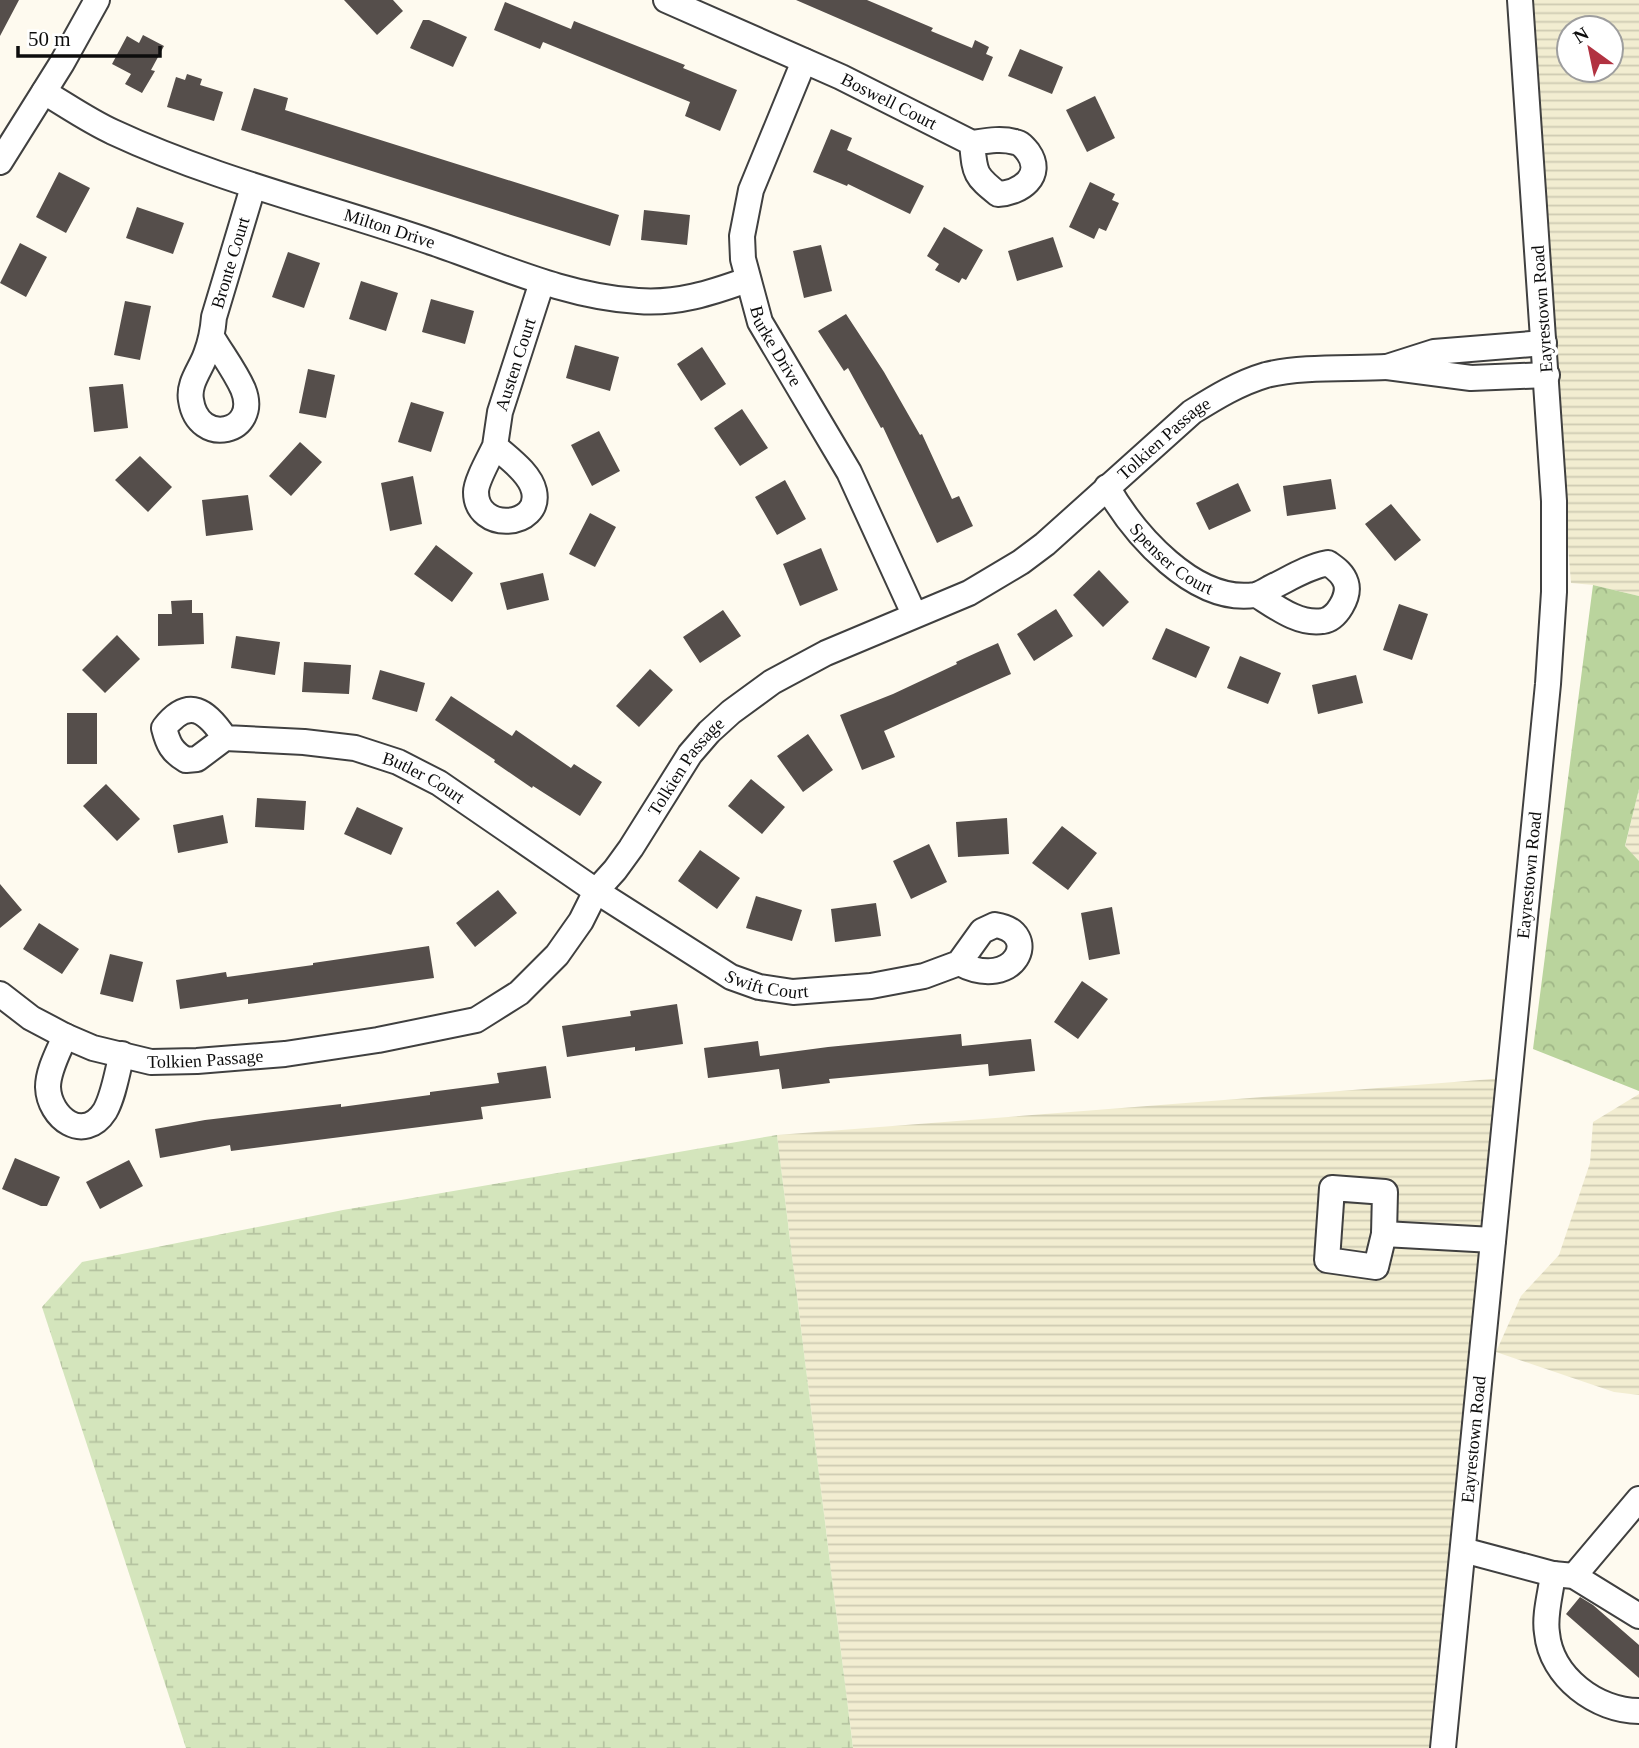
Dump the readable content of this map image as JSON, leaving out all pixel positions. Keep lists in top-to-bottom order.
{
  "streets": {
    "street": [
      "Boswell Court",
      "Milton Drive",
      "Bronte Court",
      "Eayrestown Road",
      "Burke Drive",
      "Austen Court",
      "Tolkien Passage",
      "Spenser Court",
      "Butler Court",
      "Swift Court"
    ]
  },
  "crossings": [
    ["Boswell Court", "Burke Drive"],
    ["Milton Drive", "Bronte Court"],
    ["Milton Drive", "Burke Drive"],
    ["Milton Drive", "Austen Court"],
    ["Eayrestown Road", "Tolkien Passage"],
    ["Burke Drive", "Tolkien Passage"],
    ["Tolkien Passage", "Spenser Court"],
    ["Tolkien Passage", "Butler Court"],
    ["Tolkien Passage", "Swift Court"],
    ["Butler Court", "Swift Court"]
  ],
  "scale_bar": "50 m",
  "north": "top left"
}
